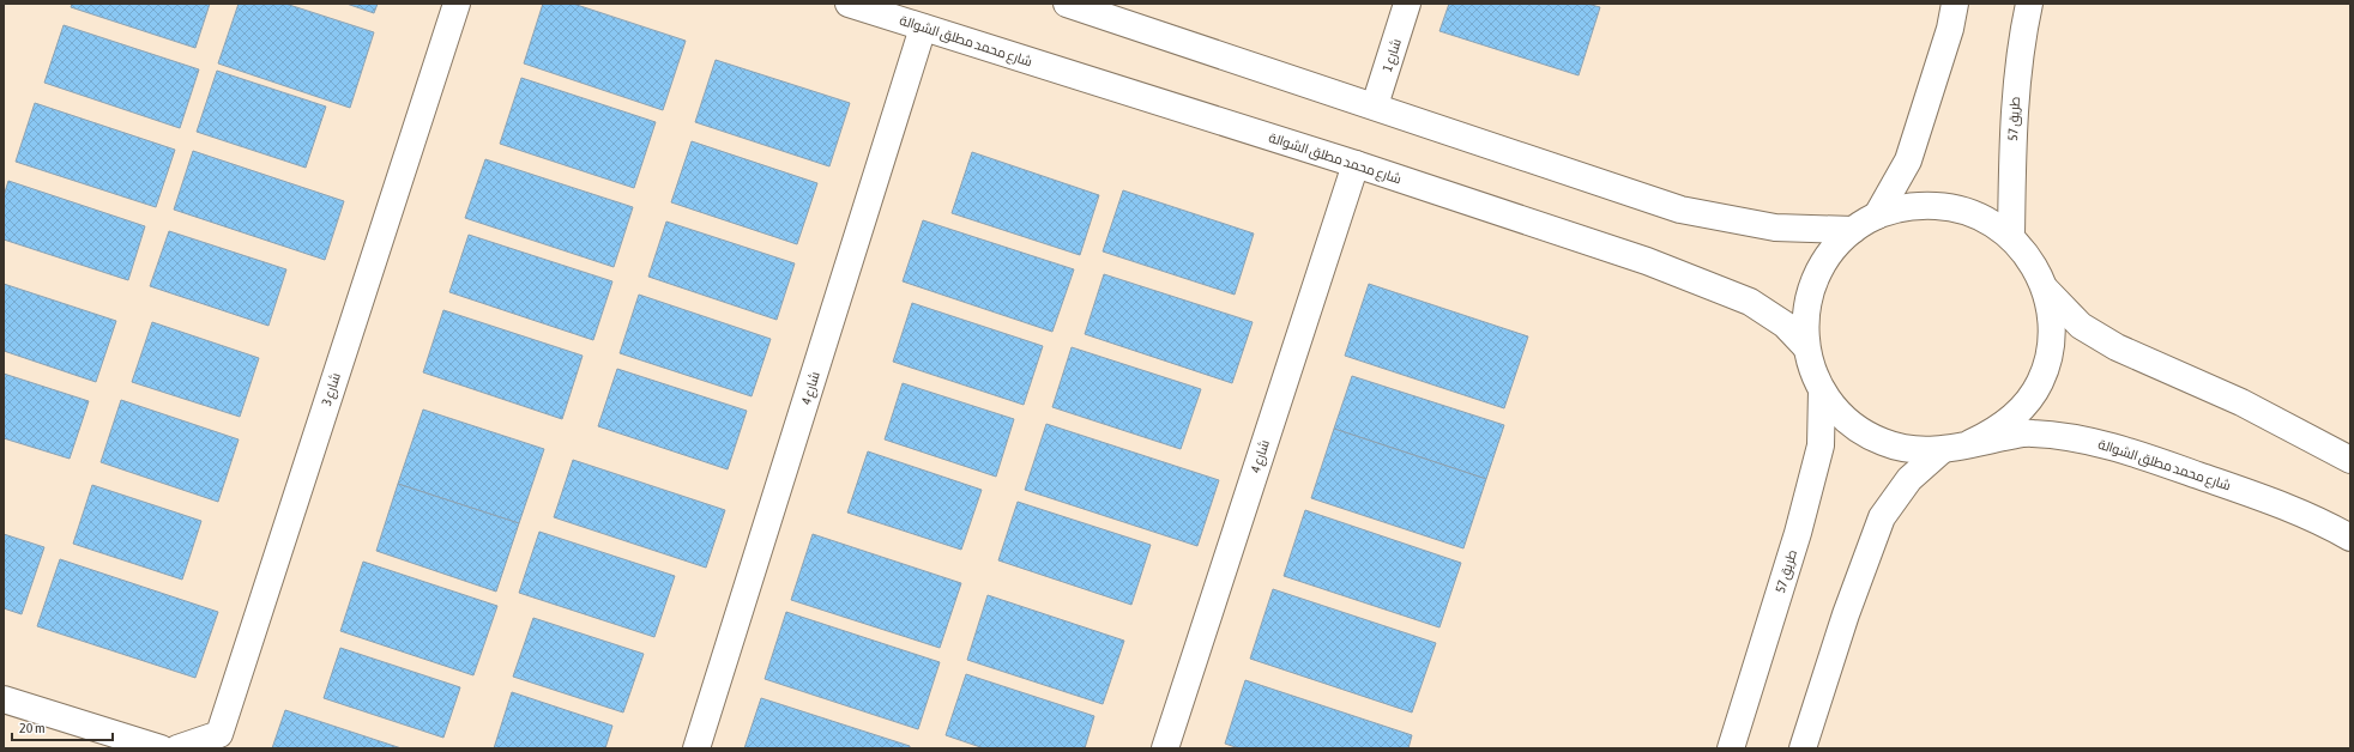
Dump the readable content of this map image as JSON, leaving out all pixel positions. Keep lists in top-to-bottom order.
{
  "streets": {
    "street": [
      "شارع محمد مطلق الشوالة",
      "شارع 1",
      "طريق 57",
      "شارع 4",
      "شارع 3"
    ]
  },
  "crossings": [
    ["شارع محمد مطلق الشوالة", "شارع 4"]
  ],
  "scale_bar": "20 m"
}
